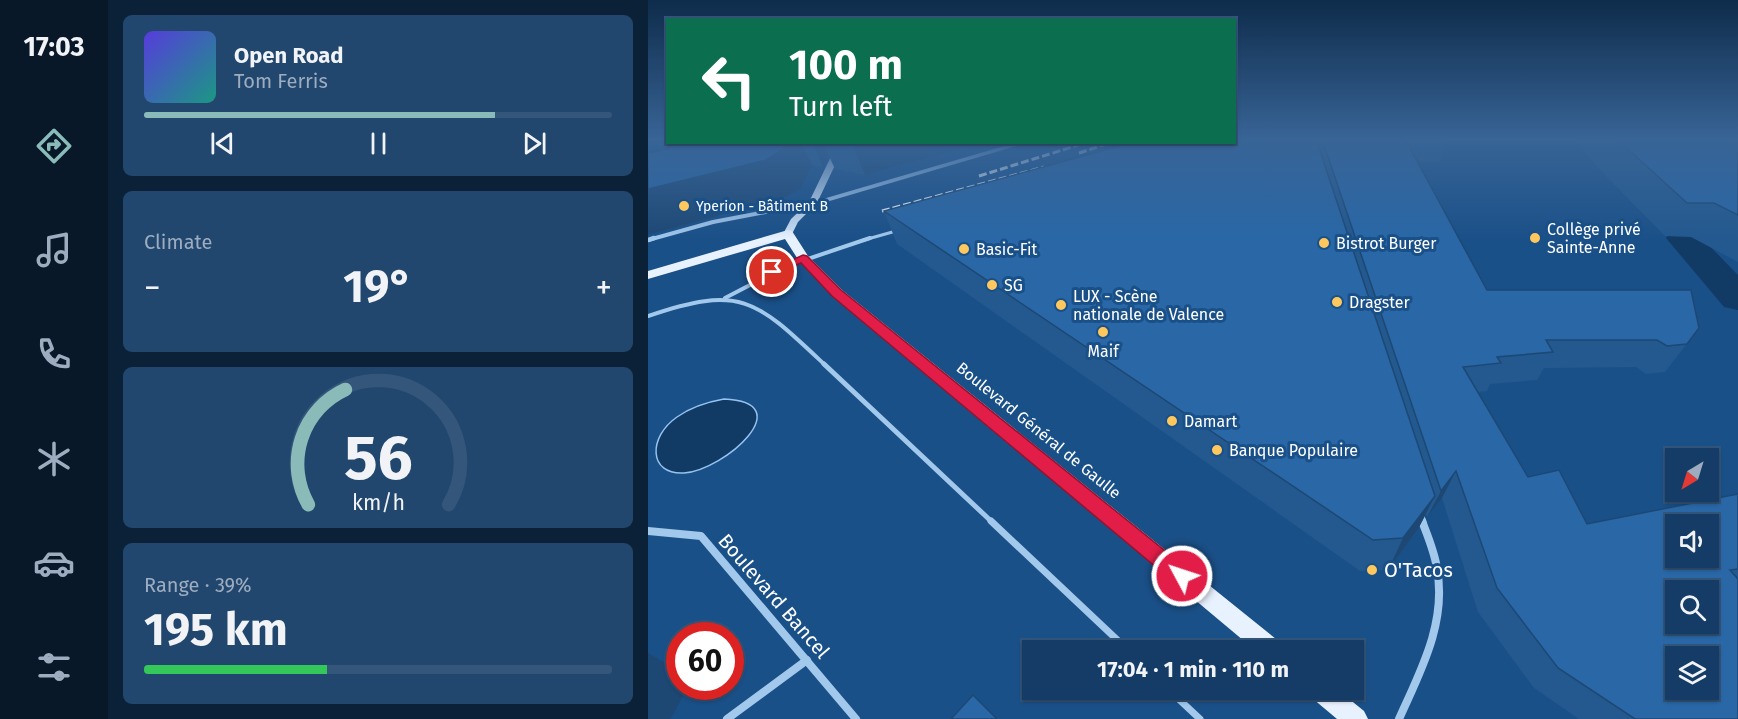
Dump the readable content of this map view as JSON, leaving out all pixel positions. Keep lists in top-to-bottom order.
{
  "streets": {
    "main road": ["Boulevard Général de Gaulle"],
    "street": ["Boulevard Bancel"]
  },
  "places": [
    "Yperion - Bâtiment B",
    "Collège privé Sainte-Anne",
    "Bistrot Burger",
    "Basic-Fit",
    "SG",
    "Dragster",
    "LUX - Scène nationale de Valence",
    "Maif",
    "Damart",
    "Banque Populaire",
    "O'Tacos"
  ],
  "north": "bottom left",
  "page": {
    "tabs": "17:03",
    "turn": ["100 m", "Turn left"],
    "song": ["Open Road", "Tom Ferris"],
    "tile": [
      "Climate",
      ["Range · 39%", "195 km"]
    ],
    "heat": ["−", "19°", "+"],
    "limit": "60",
    "trip": "17:04 · 1 min · 110 m",
    "gauge": ["56", "km/h"]
  }
}
